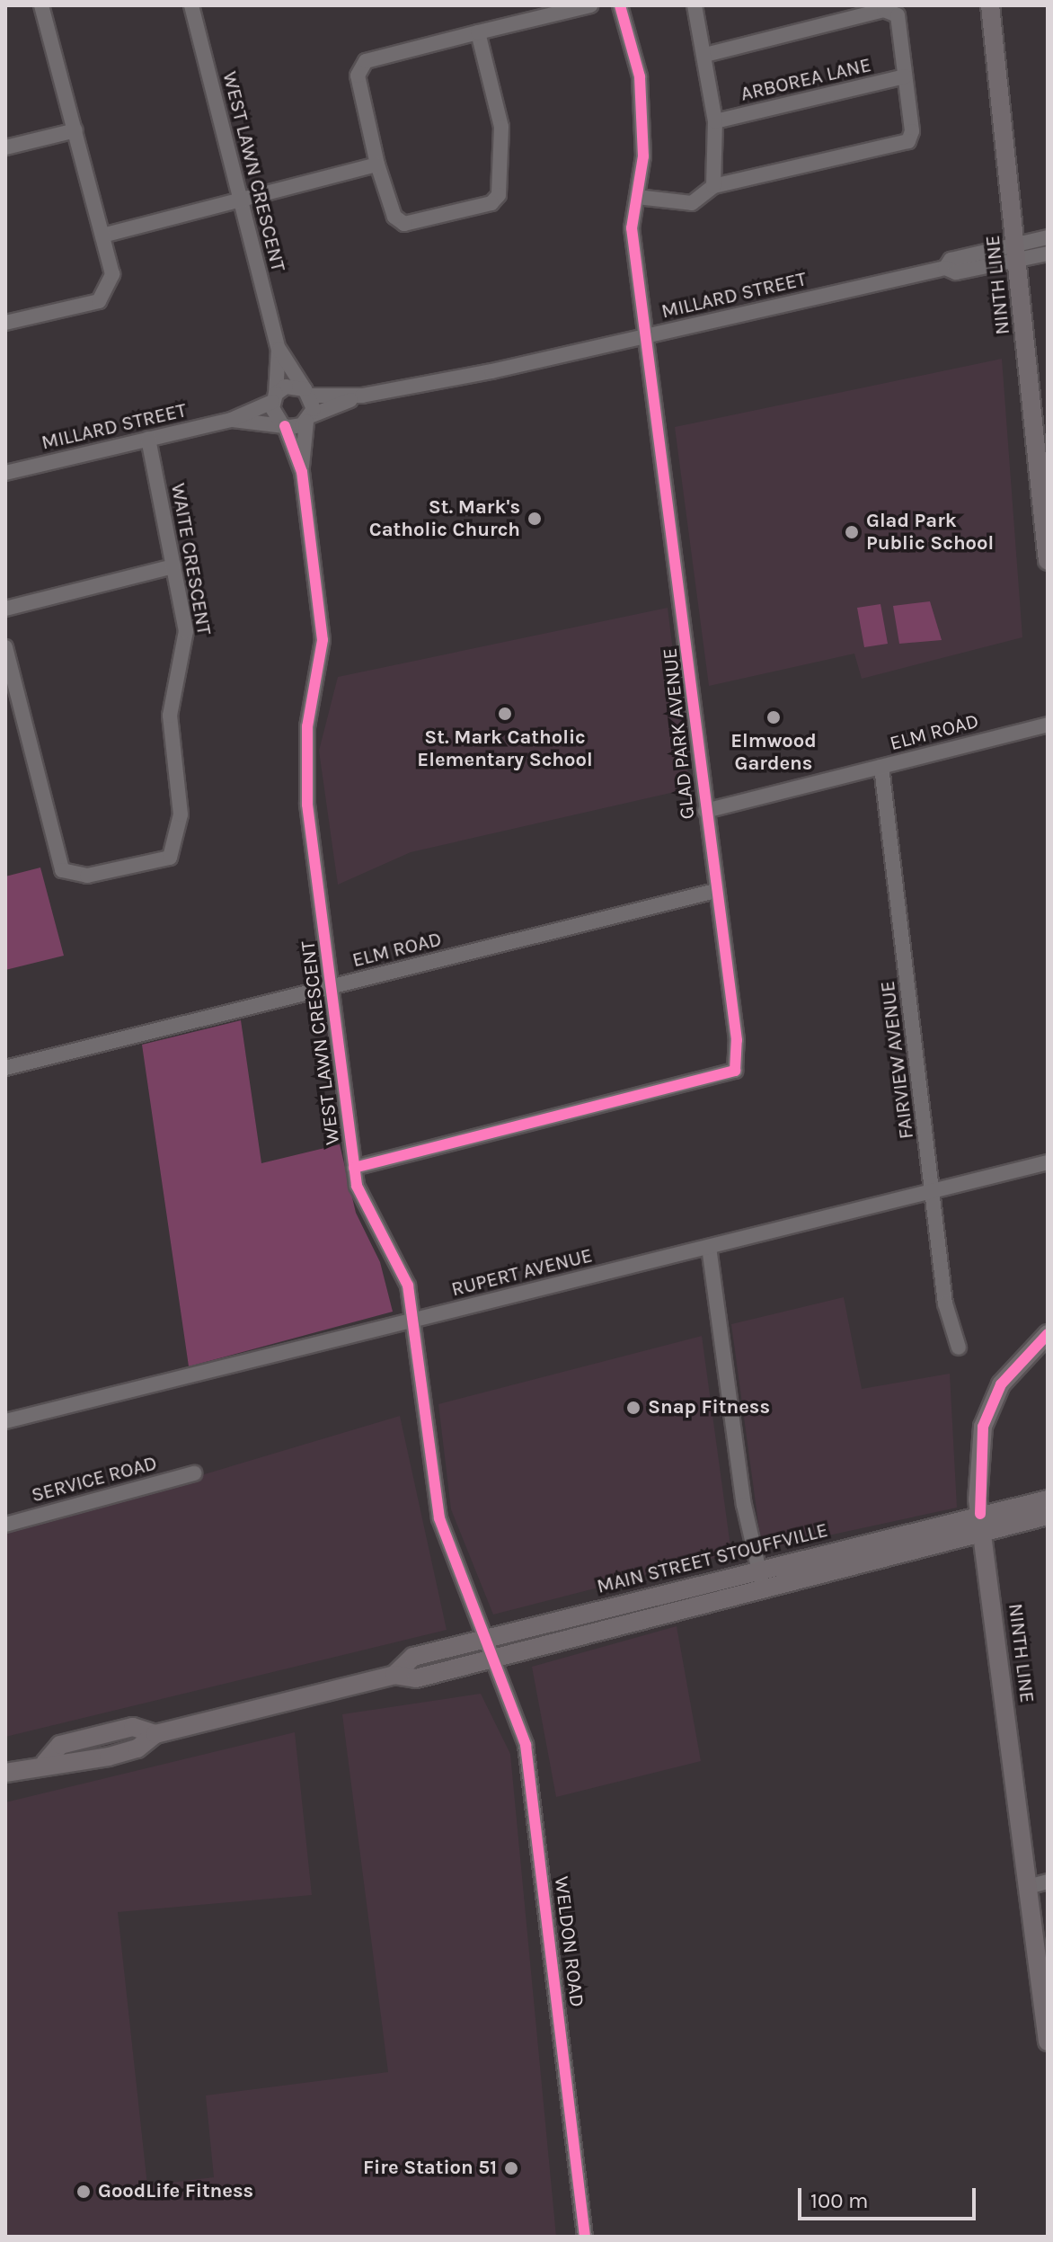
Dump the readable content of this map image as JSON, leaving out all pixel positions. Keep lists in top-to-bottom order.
{
  "streets": {
    "main road": ["NINTH LINE", "MAIN STREET STOUFFVILLE"],
    "street": [
      "ARBOREA LANE",
      "WEST LAWN CRESCENT",
      "MILLARD STREET",
      "WAITE CRESCENT",
      "ELM ROAD",
      "GLAD PARK AVENUE",
      "FAIRVIEW AVENUE",
      "RUPERT AVENUE",
      "SERVICE ROAD",
      "WELDON ROAD"
    ]
  },
  "crossings": [
    ["WEST LAWN CRESCENT", "MILLARD STREET"],
    ["WEST LAWN CRESCENT", "ELM ROAD"],
    ["WEST LAWN CRESCENT", "GLAD PARK AVENUE"],
    ["WEST LAWN CRESCENT", "RUPERT AVENUE"],
    ["WEST LAWN CRESCENT", "MAIN STREET STOUFFVILLE"],
    ["WEST LAWN CRESCENT", "WELDON ROAD"],
    ["NINTH LINE", "MILLARD STREET"],
    ["NINTH LINE", "MAIN STREET STOUFFVILLE"],
    ["MILLARD STREET", "WAITE CRESCENT"],
    ["MILLARD STREET", "GLAD PARK AVENUE"],
    ["ELM ROAD", "GLAD PARK AVENUE"],
    ["ELM ROAD", "FAIRVIEW AVENUE"],
    ["FAIRVIEW AVENUE", "RUPERT AVENUE"],
    ["MAIN STREET STOUFFVILLE", "WELDON ROAD"]
  ],
  "places": [
    "St. Mark's Catholic Church",
    "Glad Park Public School",
    "St. Mark Catholic Elementary School",
    "Elmwood Gardens",
    "Snap Fitness",
    "Fire Station 51",
    "GoodLife Fitness"
  ],
  "scale_bar": "100 m"
}
